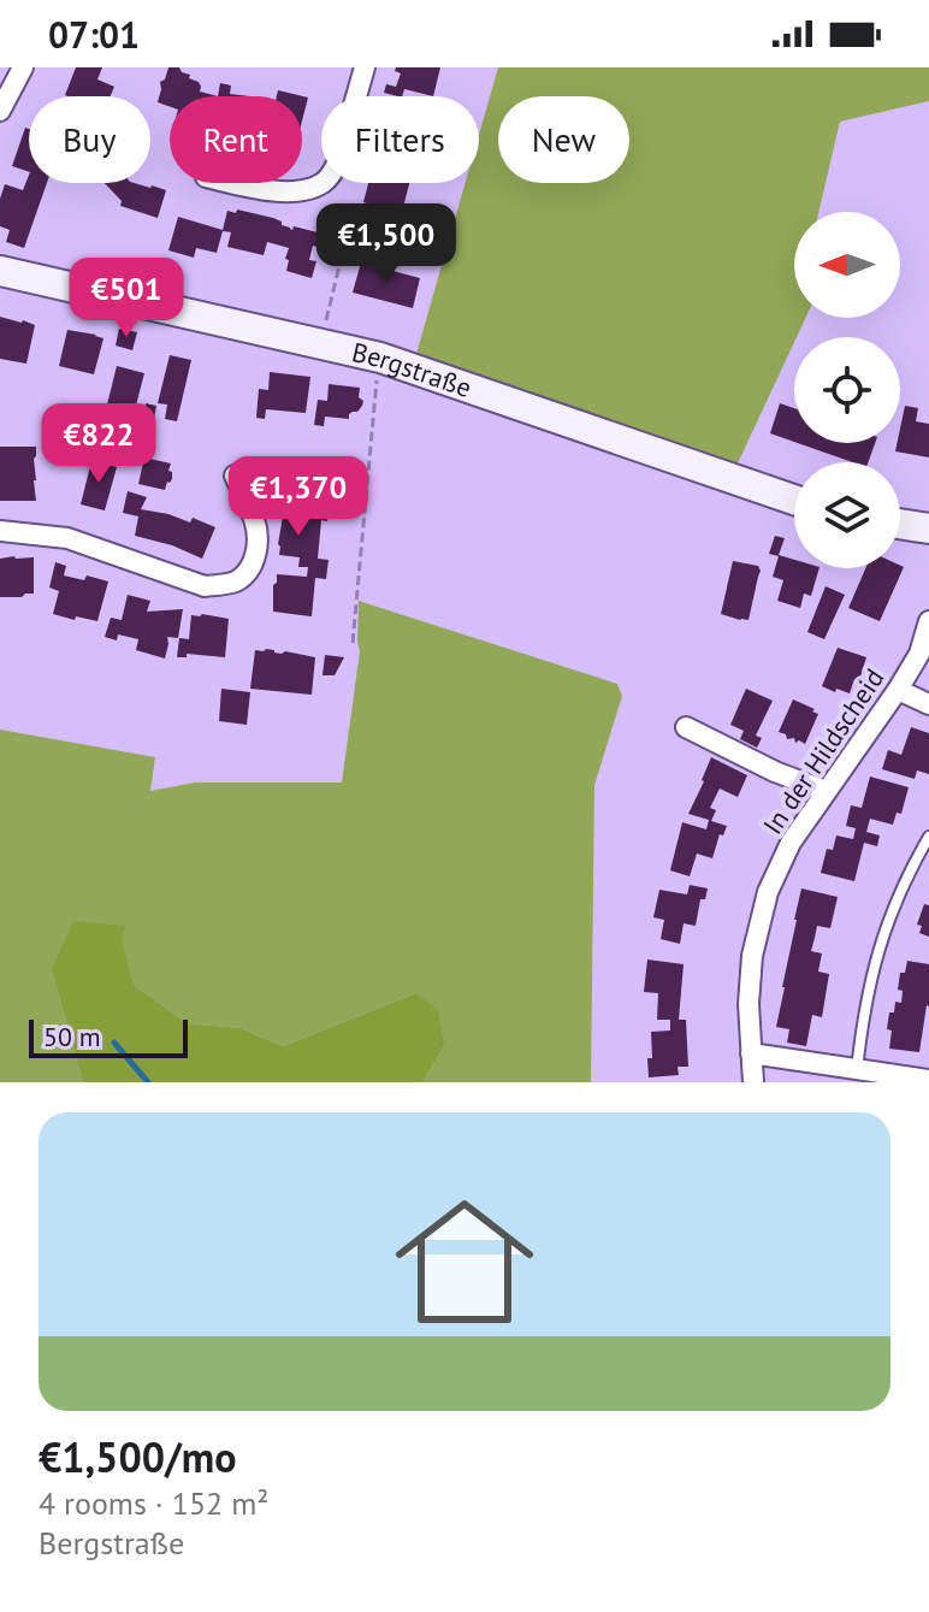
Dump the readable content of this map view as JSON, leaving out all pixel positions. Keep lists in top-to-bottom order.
{
  "streets": {
    "street": ["Bergstraße", "In der Hildscheid"]
  },
  "scale_bar": "50 m",
  "north": "left",
  "page": {
    "status": "07:01",
    "chip": [
      "Buy",
      "Rent",
      "Filters",
      "New"
    ],
    "price": [
      "€1,500",
      "€501",
      "€822",
      "€1,370"
    ],
    "scale": "50 m",
    "list": [
      {
        "name": "€1,500/mo",
        "note": "4 rooms · 152 m² · Bergstraße"
      }
    ]
  }
}
